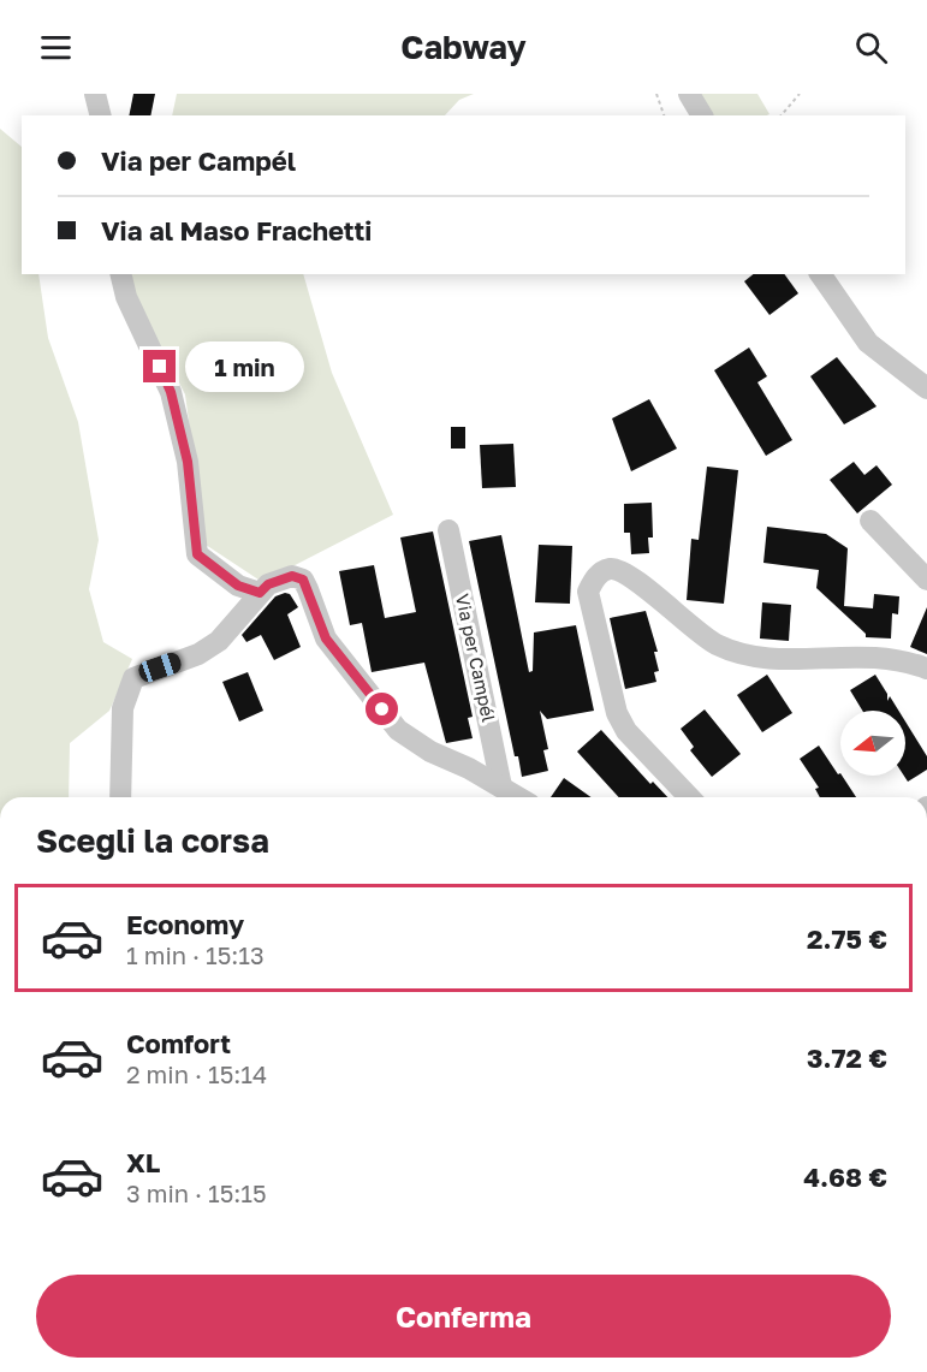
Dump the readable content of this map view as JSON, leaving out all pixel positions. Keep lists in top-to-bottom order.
{
  "streets": {
    "street": ["Via per Campél"]
  },
  "north": "left",
  "page": {
    "header": "Cabway",
    "banner": ["Via per Campél", "Via al Maso Frachetti"],
    "bubble": "1 min",
    "heading": "Scegli la corsa",
    "list": [
      {
        "name": "Economy",
        "note": "1 min · 15:13",
        "value": "2.75 €"
      },
      {
        "name": "Comfort",
        "note": "2 min · 15:14",
        "value": "3.72 €"
      },
      {
        "name": "XL",
        "note": "3 min · 15:15",
        "value": "4.68 €"
      }
    ],
    "buttons": "Conferma"
  }
}
